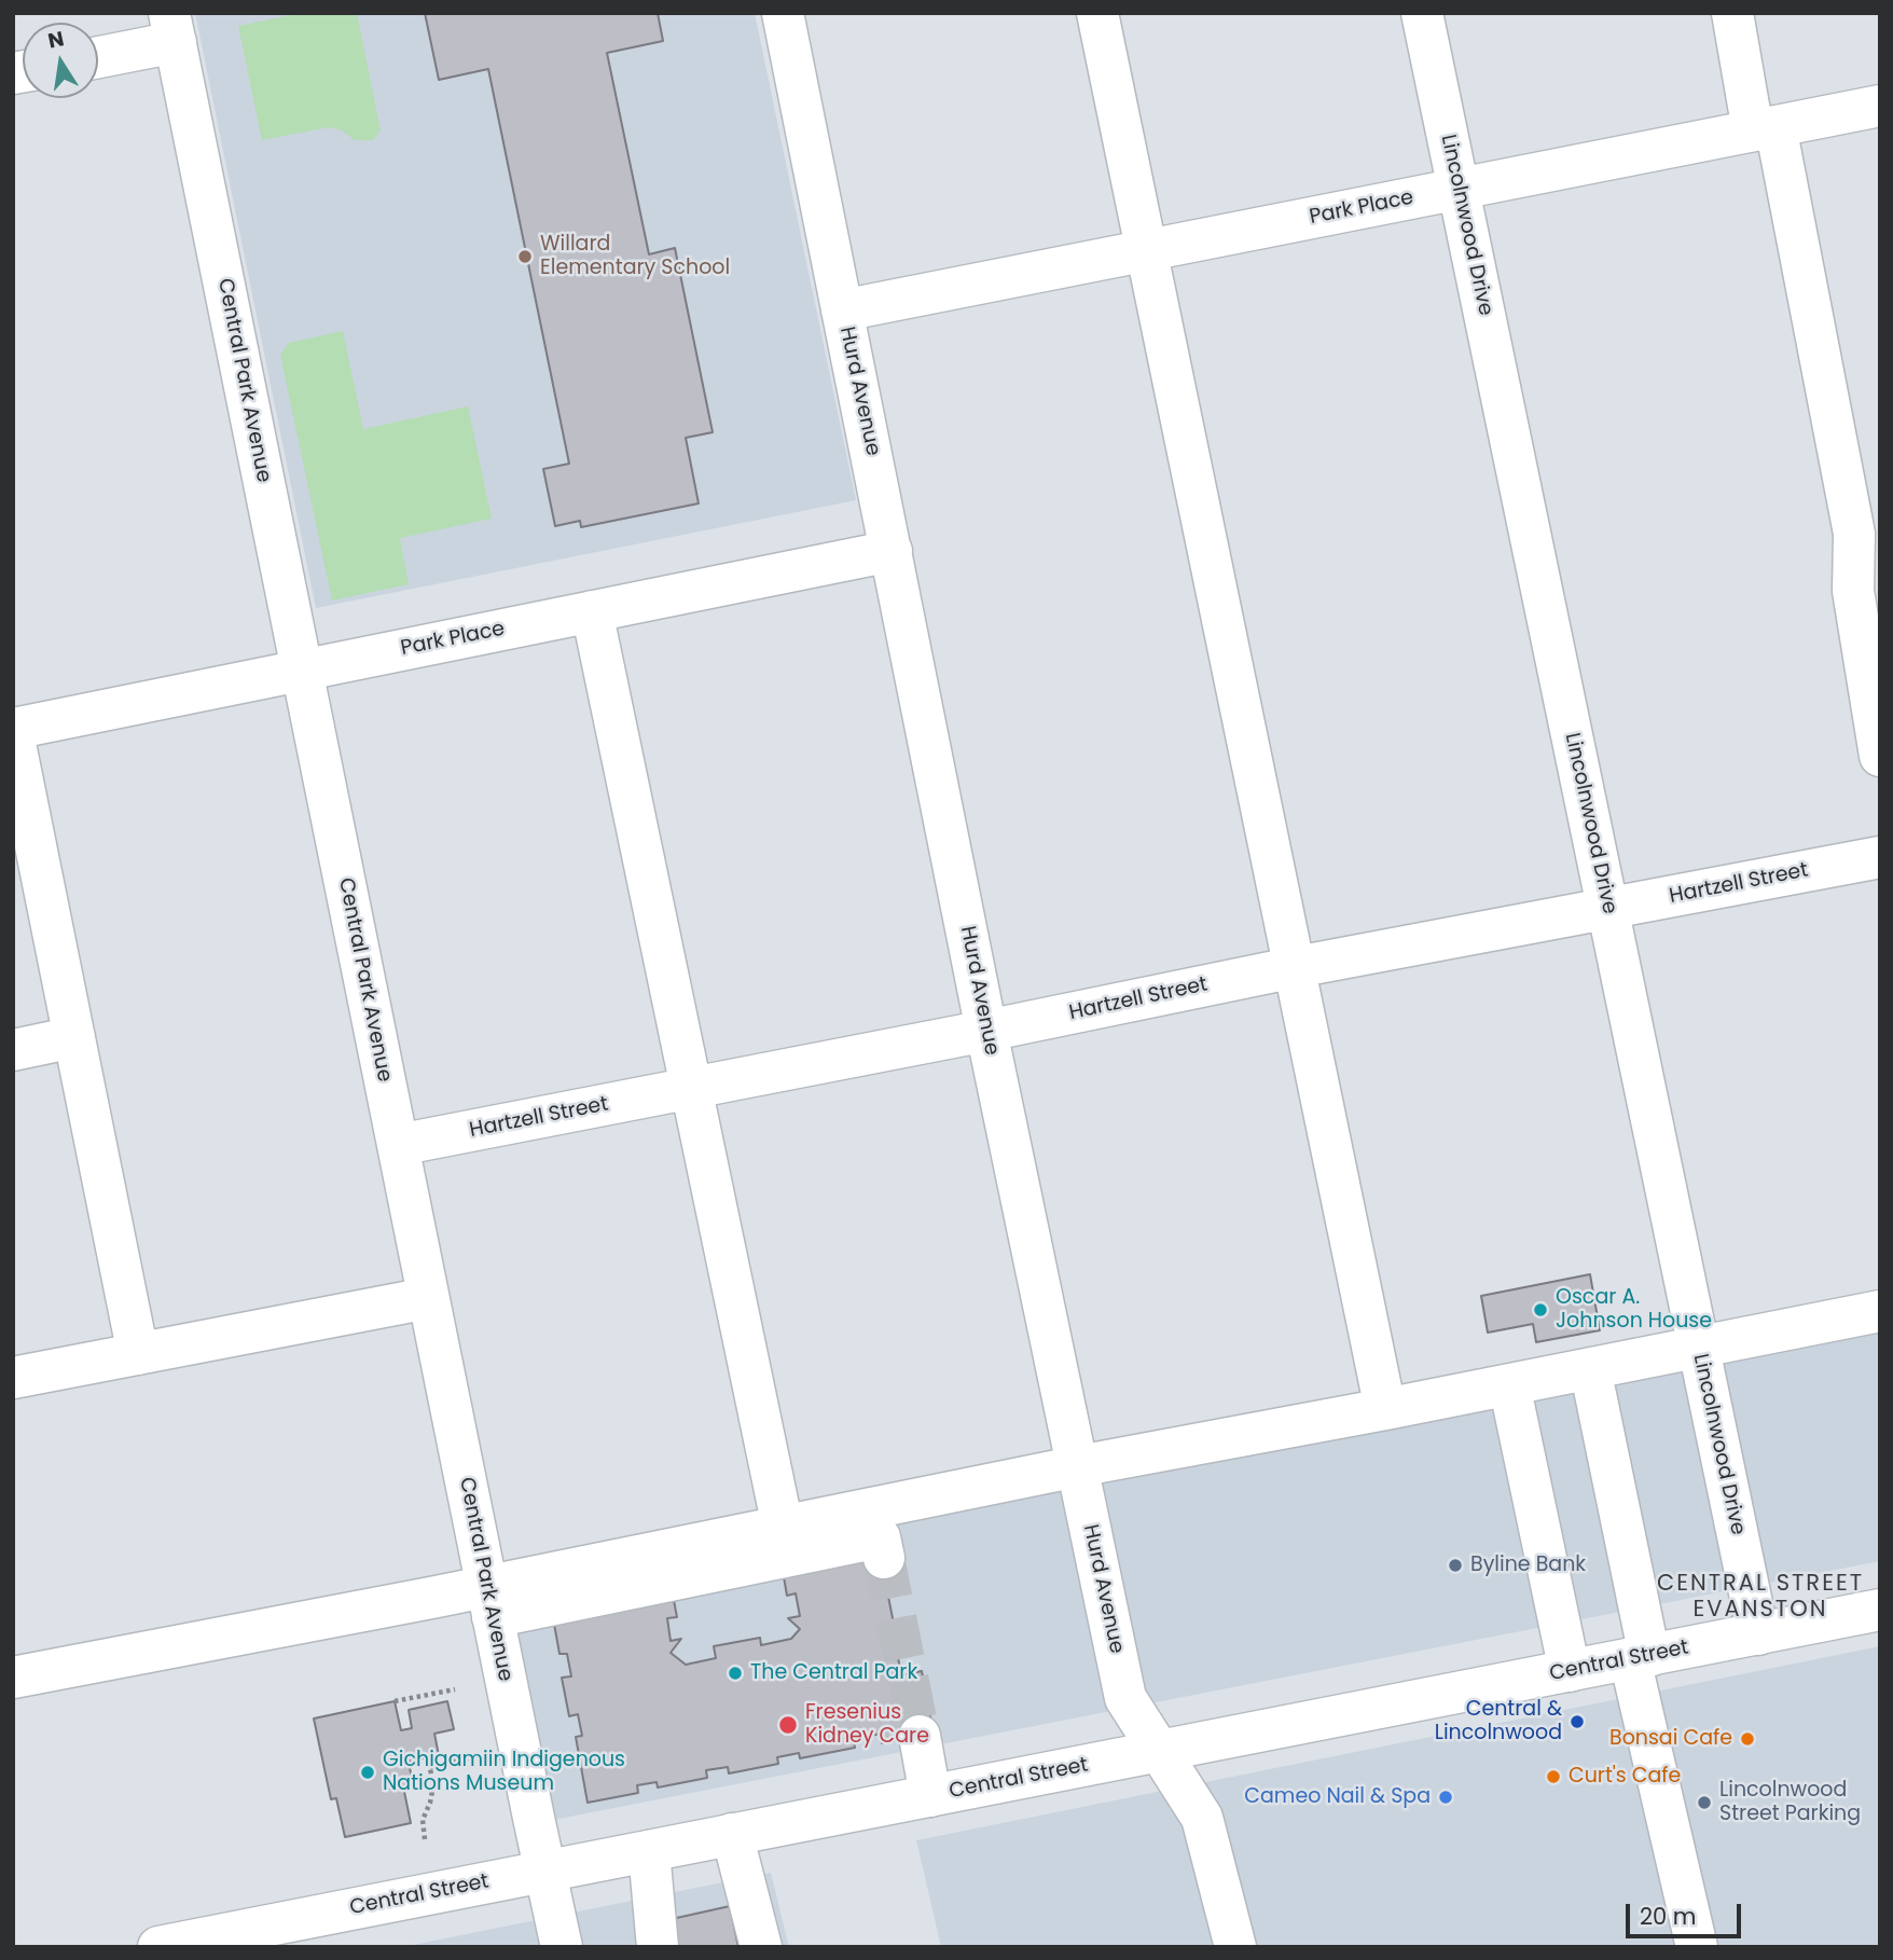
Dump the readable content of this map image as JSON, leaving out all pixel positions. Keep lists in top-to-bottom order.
{
  "streets": {
    "street": [
      "Park Place",
      "Lincolnwood Drive",
      "Central Park Avenue",
      "Hurd Avenue",
      "Hartzell Street",
      "Central Street"
    ]
  },
  "crossings": [
    ["Park Place", "Lincolnwood Drive"],
    ["Park Place", "Central Park Avenue"],
    ["Park Place", "Hurd Avenue"],
    ["Lincolnwood Drive", "Hartzell Street"],
    ["Lincolnwood Drive", "Central Street"],
    ["Central Park Avenue", "Hartzell Street"],
    ["Central Park Avenue", "Central Street"],
    ["Hurd Avenue", "Hartzell Street"],
    ["Hurd Avenue", "Central Street"]
  ],
  "districts": ["CENTRAL STREET EVANSTON"],
  "places": [
    "Willard Elementary School",
    "Oscar A. Johnson House",
    "Byline Bank",
    "The Central Park",
    "Central & Lincolnwood",
    "Fresenius Kidney Care",
    "Bonsai Cafe",
    "Gichigamiin Indigenous Nations Museum",
    "Curt's Cafe",
    "Cameo Nail & Spa",
    "Lincolnwood Street Parking"
  ],
  "scale_bar": "20 m",
  "north": "top"
}
